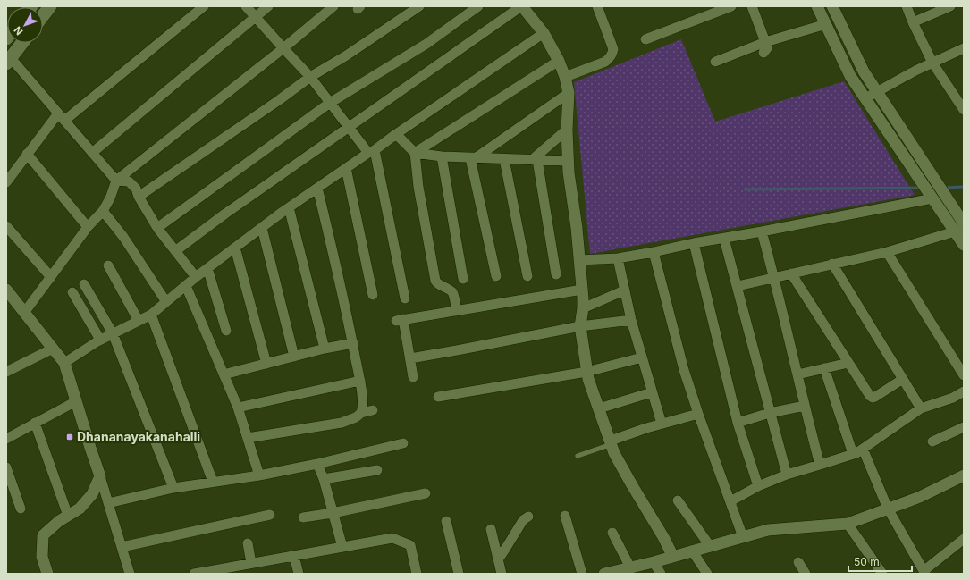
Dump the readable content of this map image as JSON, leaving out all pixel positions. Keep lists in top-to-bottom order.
{
  "places": {
    "transit": ["Dhananayakanahalli"]
  },
  "scale_bar": "50 m",
  "north": "bottom left"
}
